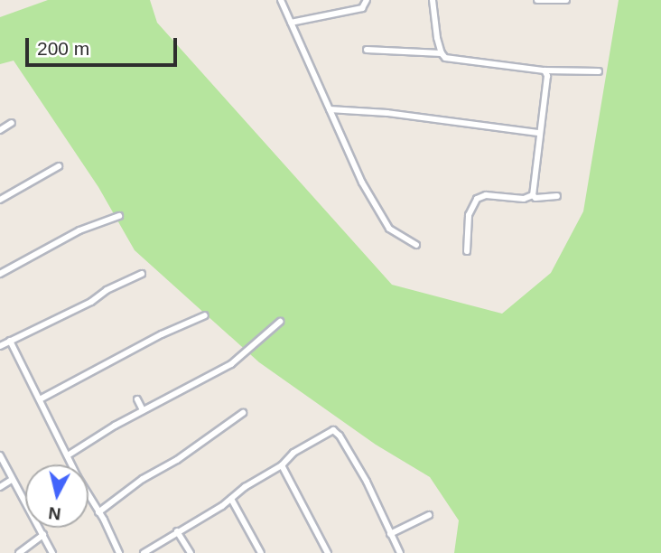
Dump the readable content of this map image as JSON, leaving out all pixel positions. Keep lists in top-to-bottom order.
{
  "scale_bar": "200 m",
  "north": "bottom"
}
